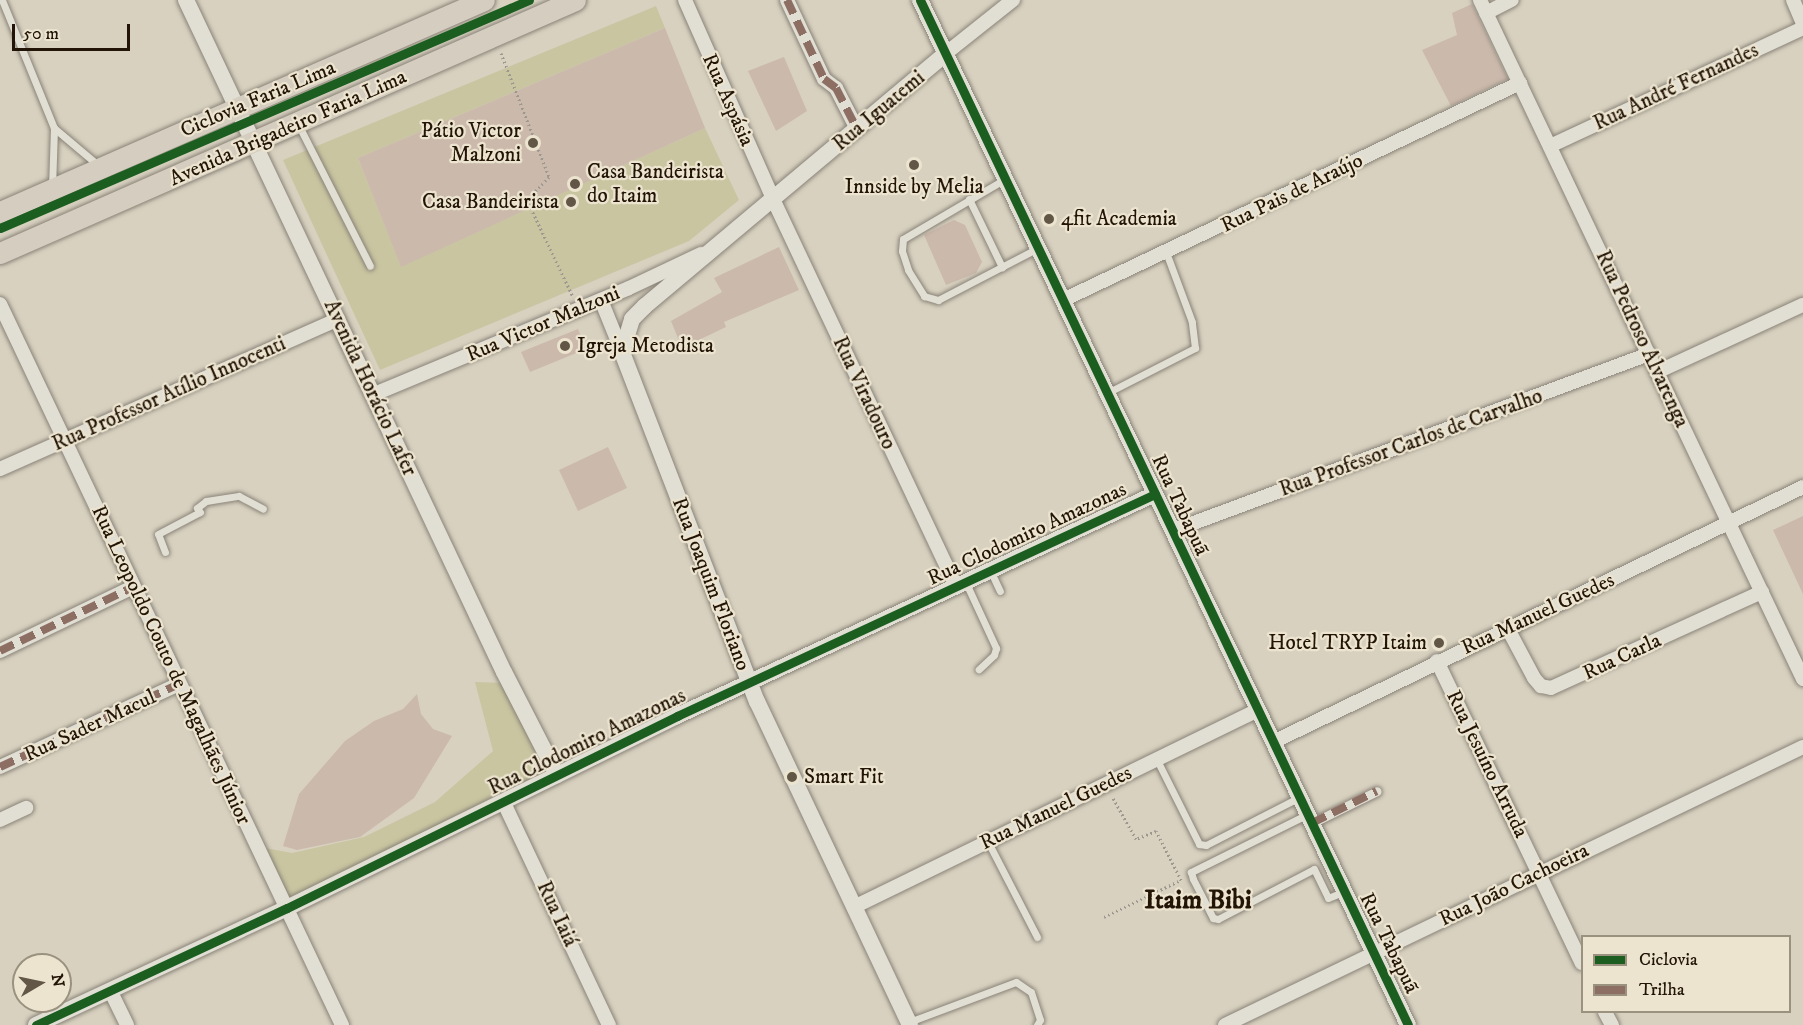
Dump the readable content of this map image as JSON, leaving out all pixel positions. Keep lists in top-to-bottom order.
{
  "streets": {
    "highway": ["Avenida Brigadeiro Faria Lima"],
    "street": [
      "Rua André Fernandes",
      "Rua Aspásia",
      "Rua Iguatemi",
      "Rua Pais de Araújo",
      "Rua Victor Malzoni",
      "Rua Pedroso Alvarenga",
      "Avenida Horácio Lafer",
      "Rua Viradouro",
      "Rua Professor Atílio Innocenti",
      "Rua Professor Carlos de Carvalho",
      "Rua Tabapuã",
      "Rua Clodomiro Amazonas",
      "Rua Joaquim Floriano",
      "Rua Manuel Guedes",
      "Rua Carla",
      "Rua Leopoldo Couto de Magalhães Júnior",
      "Rua Sader Macul",
      "Rua Jesuíno Arruda",
      "Rua João Cachoeira",
      "Rua Iaiá"
    ],
    "cycle path": ["Ciclovia Faria Lima"]
  },
  "crossings": [
    ["Rua André Fernandes", "Rua Pedroso Alvarenga"],
    ["Rua Aspásia", "Rua Iguatemi"],
    ["Rua Aspásia", "Rua Victor Malzoni"],
    ["Rua Aspásia", "Rua Viradouro"],
    ["Rua Iguatemi", "Rua Victor Malzoni"],
    ["Rua Iguatemi", "Rua Viradouro"],
    ["Rua Iguatemi", "Rua Tabapuã"],
    ["Avenida Brigadeiro Faria Lima", "Avenida Horácio Lafer"],
    ["Rua Pais de Araújo", "Rua Pedroso Alvarenga"],
    ["Rua Pais de Araújo", "Rua Tabapuã"],
    ["Rua Victor Malzoni", "Avenida Horácio Lafer"],
    ["Rua Victor Malzoni", "Rua Viradouro"],
    ["Rua Victor Malzoni", "Rua Joaquim Floriano"],
    ["Rua Pedroso Alvarenga", "Rua Professor Carlos de Carvalho"],
    ["Rua Pedroso Alvarenga", "Rua Manuel Guedes"],
    ["Rua Pedroso Alvarenga", "Rua Carla"],
    ["Avenida Horácio Lafer", "Rua Professor Atílio Innocenti"],
    ["Avenida Horácio Lafer", "Rua Clodomiro Amazonas"],
    ["Rua Viradouro", "Rua Clodomiro Amazonas"],
    ["Rua Professor Atílio Innocenti", "Rua Leopoldo Couto de Magalhães Júnior"],
    ["Rua Professor Carlos de Carvalho", "Rua Tabapuã"],
    ["Rua Tabapuã", "Rua Clodomiro Amazonas"],
    ["Rua Tabapuã", "Rua Manuel Guedes"],
    ["Rua Tabapuã", "Rua João Cachoeira"],
    ["Rua Clodomiro Amazonas", "Rua Joaquim Floriano"],
    ["Rua Clodomiro Amazonas", "Rua Leopoldo Couto de Magalhães Júnior"],
    ["Rua Clodomiro Amazonas", "Rua Iaiá"],
    ["Rua Joaquim Floriano", "Rua Manuel Guedes"],
    ["Rua Manuel Guedes", "Rua Carla"],
    ["Rua Manuel Guedes", "Rua Jesuíno Arruda"],
    ["Rua Leopoldo Couto de Magalhães Júnior", "Rua Sader Macul"],
    ["Rua Jesuíno Arruda", "Rua João Cachoeira"]
  ],
  "districts": ["Itaim Bibi"],
  "places": [
    "Pátio Victor Malzoni",
    "Innside by Melia",
    "Casa Bandeirista do Itaim",
    "Casa Bandeirista",
    "4fit Academia",
    "Igreja Metodista",
    "Hotel TRYP Itaim",
    "Smart Fit"
  ],
  "legend": ["Ciclovia", "Trilha"],
  "scale_bar": "50 m",
  "north": "right"
}
